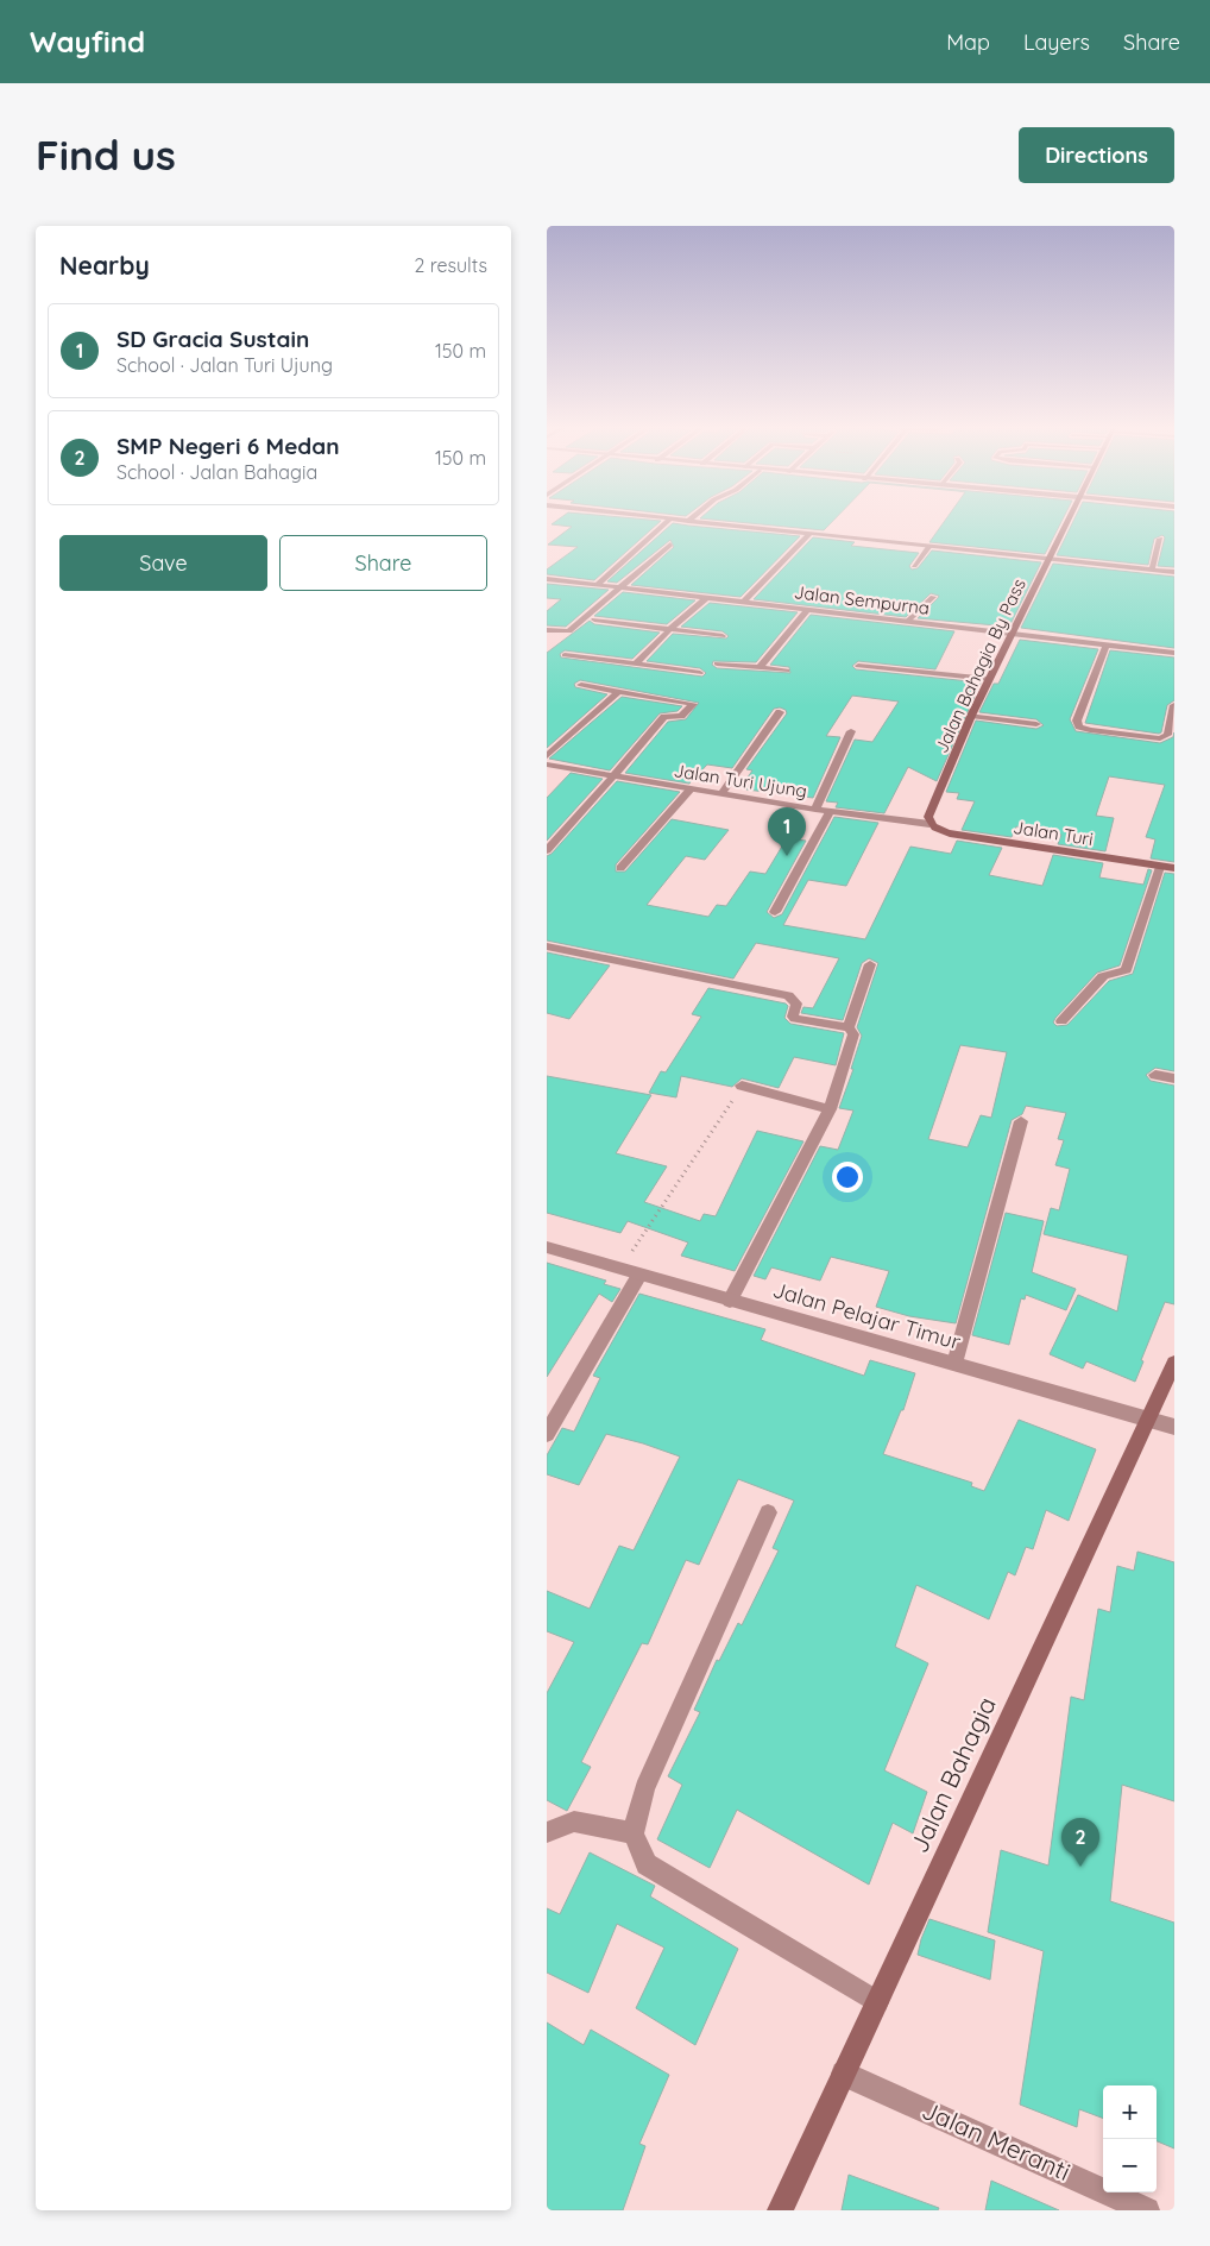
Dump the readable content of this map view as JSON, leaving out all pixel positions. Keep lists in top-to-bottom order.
{
  "streets": {
    "main road": ["Jalan Bahagia By Pass", "Jalan Turi", "Jalan Bahagia"],
    "street": [
      "Jalan Sempurna",
      "Jalan Turi Ujung",
      "Jalan Pelajar Timur",
      "Jalan Meranti"
    ]
  },
  "crossings": [
    ["Jalan Sempurna", "Jalan Bahagia By Pass"],
    ["Jalan Bahagia By Pass", "Jalan Turi Ujung"],
    ["Jalan Bahagia By Pass", "Jalan Turi"],
    ["Jalan Turi Ujung", "Jalan Turi"],
    ["Jalan Pelajar Timur", "Jalan Bahagia"],
    ["Jalan Bahagia", "Jalan Meranti"]
  ],
  "page": {
    "header": "Wayfind",
    "nav": ["Map", "Layers", "Share"],
    "buttons": [
      "Directions",
      ["Save", "Share"]
    ],
    "title": "Find us",
    "heading": ["Nearby", "2 results"],
    "list": [
      {
        "mark": "1",
        "name": "SD Gracia Sustain",
        "note": "School · Jalan Turi Ujung",
        "value": "150 m"
      },
      {
        "mark": "2",
        "name": "SMP Negeri 6 Medan",
        "note": "School · Jalan Bahagia",
        "value": "150 m"
      }
    ],
    "pins": ["1", "2"],
    "map_buttons": ["+", "−"]
  }
}
